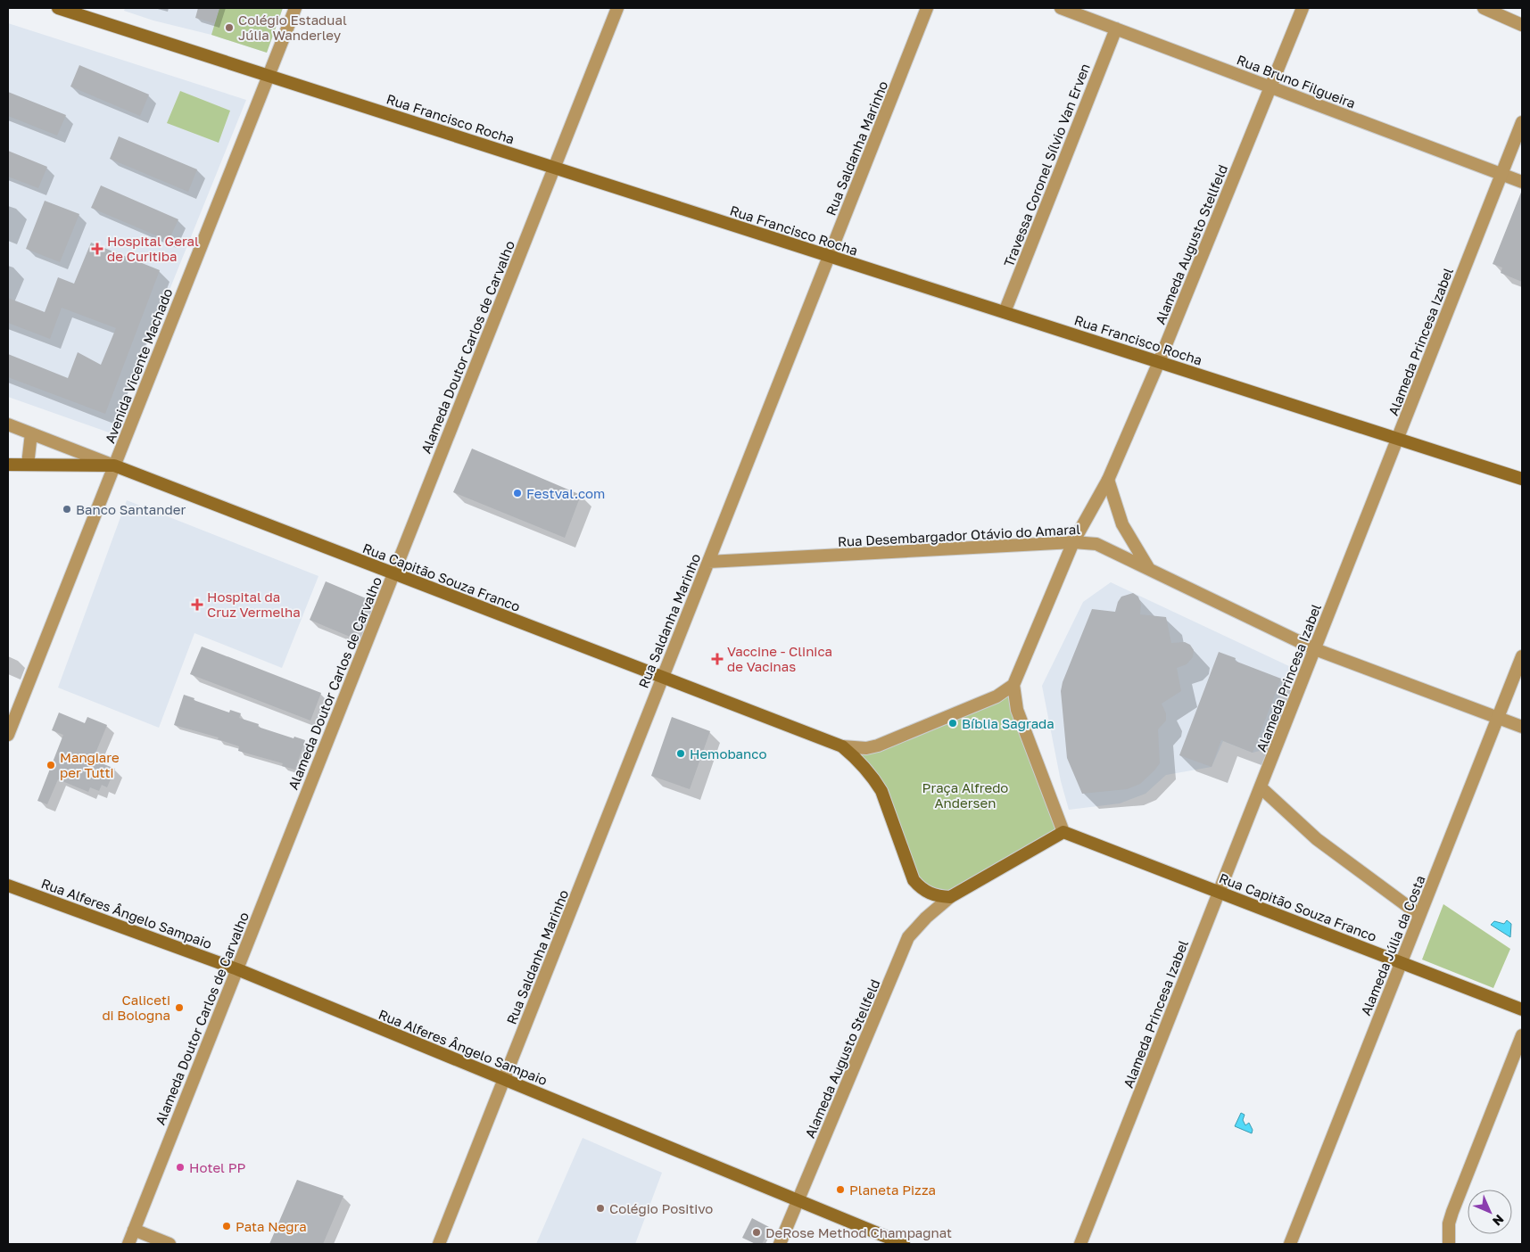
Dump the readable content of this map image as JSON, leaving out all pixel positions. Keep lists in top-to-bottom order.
{
  "streets": {
    "main road": ["Rua Francisco Rocha", "Rua Capitão Souza Franco", "Rua Alferes Ângelo Sampaio"],
    "street": [
      "Rua Bruno Filgueira",
      "Rua Saldanha Marinho",
      "Travessa Coronel Sílvio Van Erven",
      "Alameda Augusto Stellfeld",
      "Alameda Princesa Izabel",
      "Alameda Doutor Carlos de Carvalho",
      "Avenida Vicente Machado",
      "Rua Desembargador Otávio do Amaral",
      "Alameda Júlia da Costa"
    ]
  },
  "crossings": [
    ["Rua Bruno Filgueira", "Travessa Coronel Sílvio Van Erven"],
    ["Rua Bruno Filgueira", "Alameda Augusto Stellfeld"],
    ["Rua Bruno Filgueira", "Alameda Princesa Izabel"],
    ["Rua Francisco Rocha", "Rua Saldanha Marinho"],
    ["Rua Francisco Rocha", "Travessa Coronel Sílvio Van Erven"],
    ["Rua Francisco Rocha", "Alameda Augusto Stellfeld"],
    ["Rua Francisco Rocha", "Alameda Princesa Izabel"],
    ["Rua Francisco Rocha", "Alameda Doutor Carlos de Carvalho"],
    ["Rua Francisco Rocha", "Avenida Vicente Machado"],
    ["Rua Saldanha Marinho", "Rua Desembargador Otávio do Amaral"],
    ["Rua Saldanha Marinho", "Rua Capitão Souza Franco"],
    ["Rua Saldanha Marinho", "Rua Alferes Ângelo Sampaio"],
    ["Alameda Augusto Stellfeld", "Rua Desembargador Otávio do Amaral"],
    ["Alameda Augusto Stellfeld", "Rua Alferes Ângelo Sampaio"],
    ["Alameda Princesa Izabel", "Rua Desembargador Otávio do Amaral"],
    ["Alameda Princesa Izabel", "Rua Capitão Souza Franco"],
    ["Alameda Doutor Carlos de Carvalho", "Rua Capitão Souza Franco"],
    ["Alameda Doutor Carlos de Carvalho", "Rua Alferes Ângelo Sampaio"],
    ["Avenida Vicente Machado", "Rua Capitão Souza Franco"],
    ["Rua Desembargador Otávio do Amaral", "Alameda Júlia da Costa"],
    ["Rua Capitão Souza Franco", "Alameda Júlia da Costa"]
  ],
  "parks": ["Praça Alfredo Andersen"],
  "places": {
    "other": [
      "Colégio Estadual Júlia Wanderley",
      "Festval.com",
      "Banco Santander",
      "Bíblia Sagrada",
      "Hemobanco",
      "Mangiare per Tutti",
      "Caliceti di Bologna",
      "Hotel PP",
      "Planeta Pizza",
      "Colégio Positivo",
      "Pata Negra",
      "DeRose Method Champagnat"
    ],
    "health": ["Hospital Geral de Curitiba", "Hospital da Cruz Vermelha", "Vaccine - Clinica de Vacinas"]
  },
  "north": "bottom right"
}
